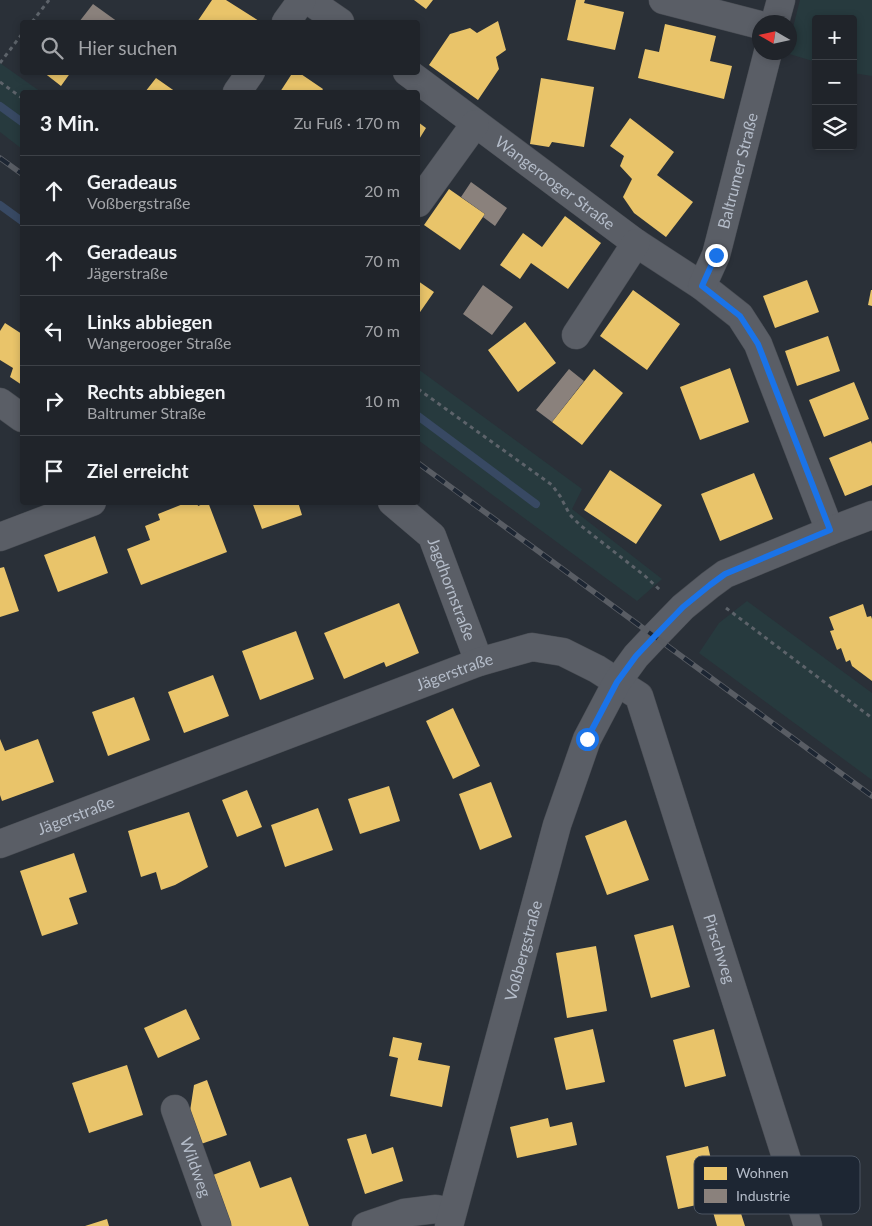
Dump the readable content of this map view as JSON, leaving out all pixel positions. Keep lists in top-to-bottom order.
{
  "streets": {
    "street": [
      "Baltrumer Straße",
      "Wangerooger Straße",
      "Jagdhornstraße",
      "Jägerstraße",
      "Pirschweg",
      "Voßbergstraße",
      "Wildweg"
    ]
  },
  "crossings": [
    ["Baltrumer Straße", "Wangerooger Straße"],
    ["Jagdhornstraße", "Jägerstraße"],
    ["Jägerstraße", "Pirschweg"],
    ["Jägerstraße", "Voßbergstraße"],
    ["Pirschweg", "Voßbergstraße"]
  ],
  "legend": ["Wohnen", "Industrie"],
  "north": "left",
  "page": {
    "map_buttons": ["+", "−"],
    "search": "Hier suchen",
    "heading": ["3 Min.", "Zu Fuß · 170 m"],
    "list": [
      ["Geradeaus", "Voßbergstraße", "20 m"],
      ["Geradeaus", "Jägerstraße", "70 m"],
      ["Links abbiegen", "Wangerooger Straße", "70 m"],
      ["Rechts abbiegen", "Baltrumer Straße", "10 m"],
      "Ziel erreicht"
    ]
  }
}
